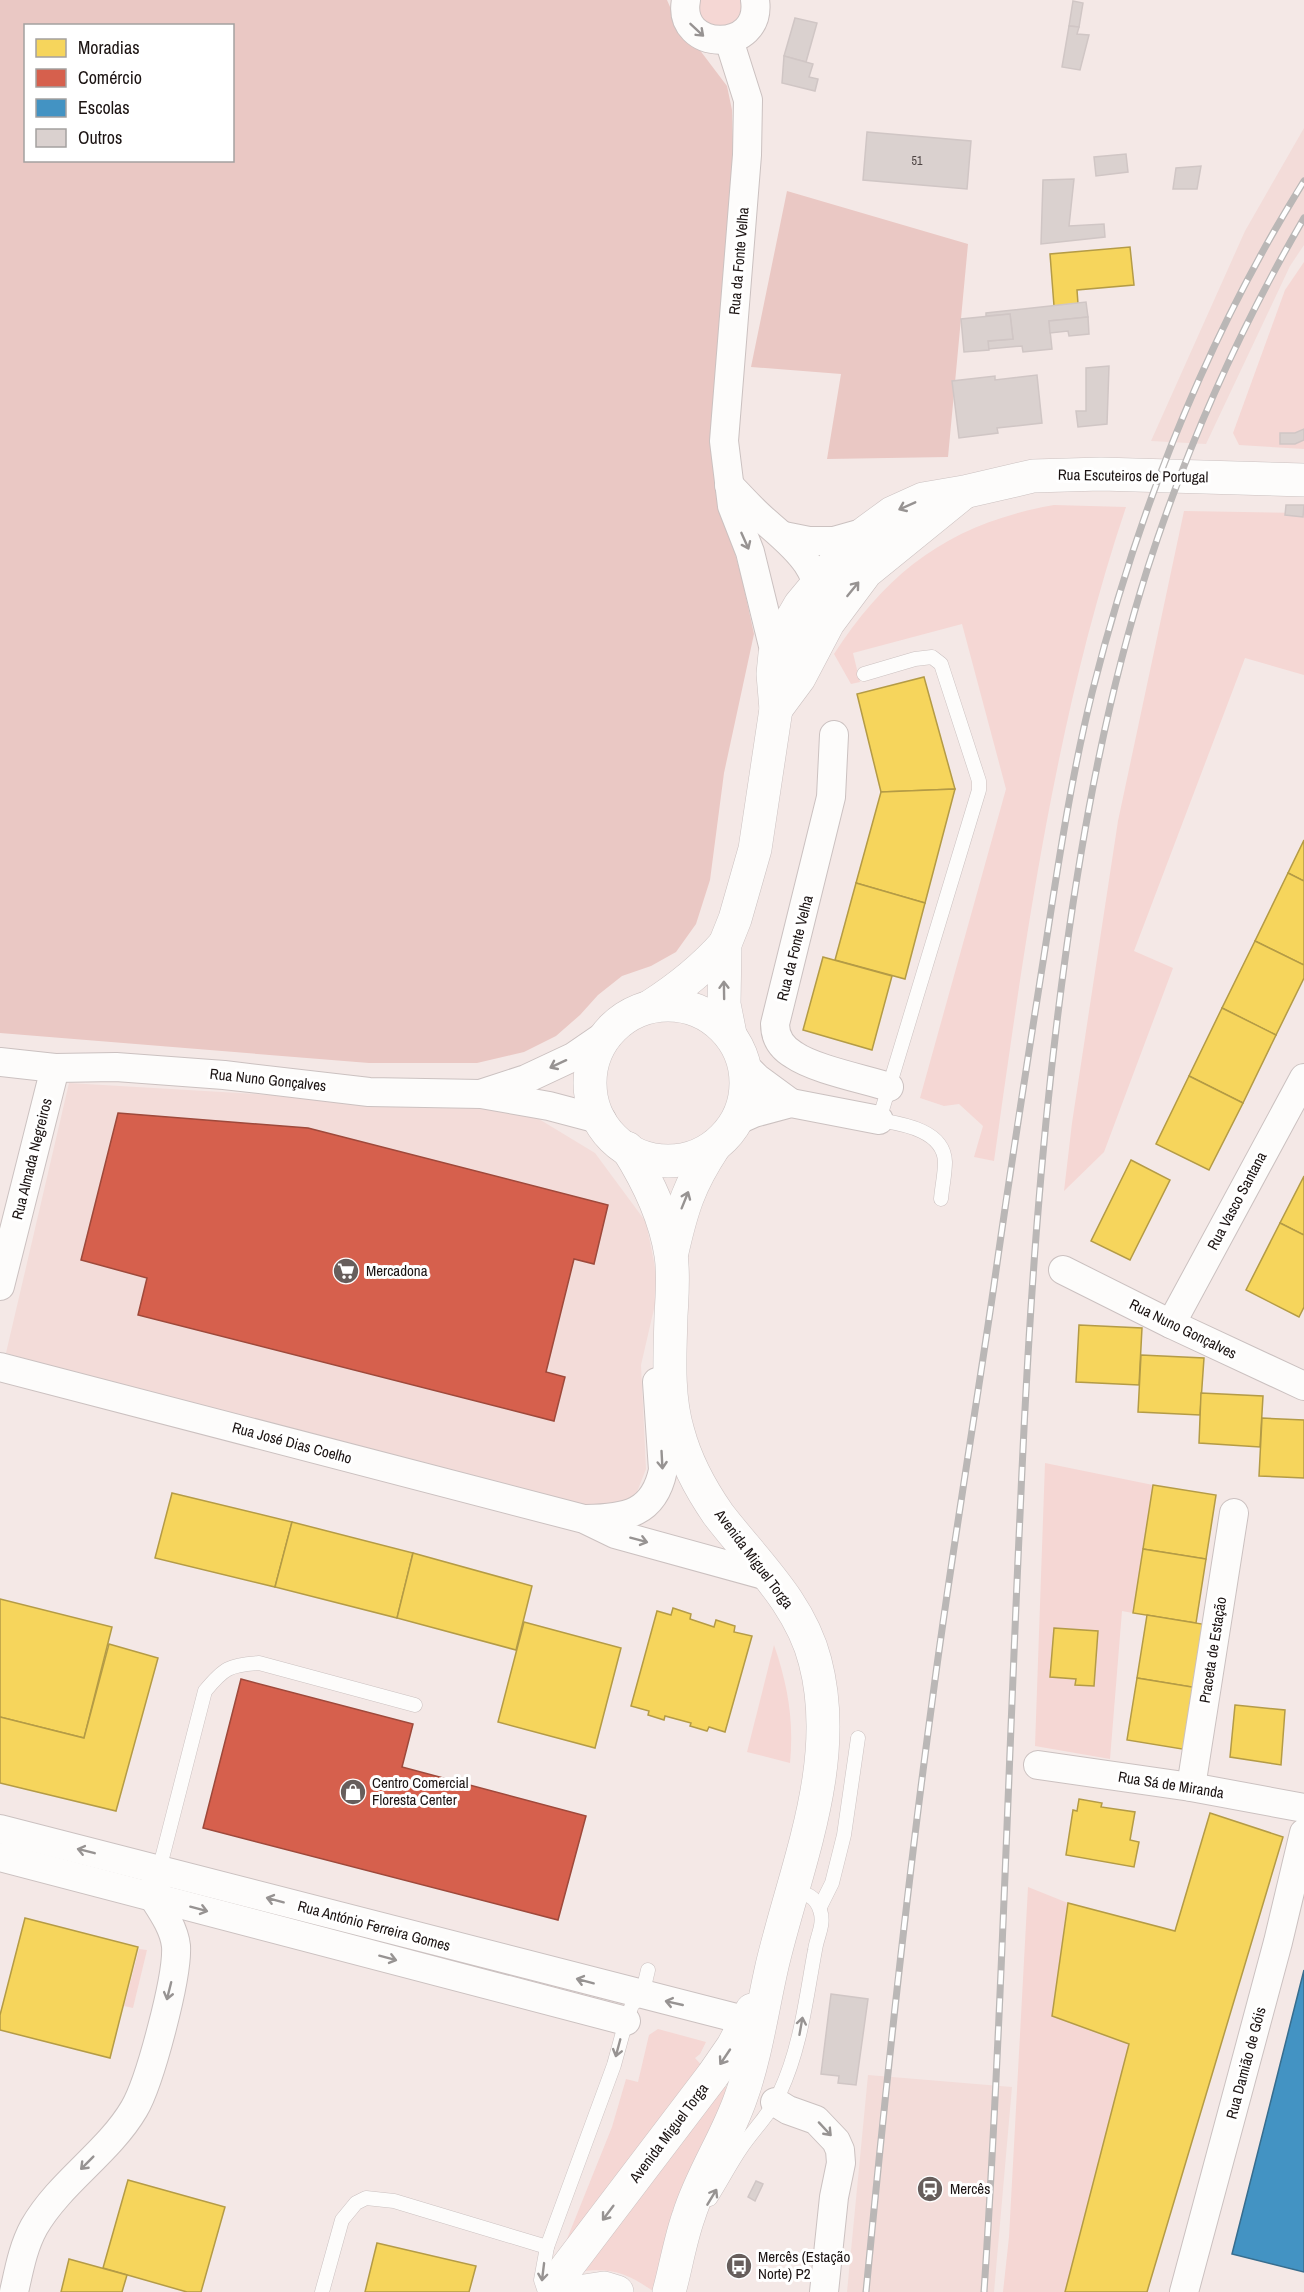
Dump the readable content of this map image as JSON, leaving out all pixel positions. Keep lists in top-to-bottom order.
{
  "streets": {
    "street": [
      "Rua da Fonte Velha",
      "Rua Escuteiros de Portugal",
      "Rua Nuno Gonçalves",
      "Rua Almada Negreiros",
      "Rua Vasco Santana",
      "Rua José Dias Coelho",
      "Avenida Miguel Torga",
      "Praceta de Estação",
      "Rua Sá de Miranda",
      "Rua António Ferreira Gomes",
      "Rua Damião de Góis"
    ]
  },
  "crossings": [
    ["Rua da Fonte Velha", "Rua Escuteiros de Portugal"],
    ["Rua da Fonte Velha", "Rua Nuno Gonçalves"],
    ["Rua da Fonte Velha", "Avenida Miguel Torga"],
    ["Rua Nuno Gonçalves", "Rua Almada Negreiros"],
    ["Rua Nuno Gonçalves", "Rua Vasco Santana"],
    ["Rua Nuno Gonçalves", "Avenida Miguel Torga"],
    ["Rua José Dias Coelho", "Avenida Miguel Torga"],
    ["Avenida Miguel Torga", "Rua António Ferreira Gomes"],
    ["Praceta de Estação", "Rua Sá de Miranda"]
  ],
  "places": {
    "supermarket": ["Mercadona"],
    "shop": ["Centro Comercial Floresta Center"],
    "station": ["Mercês"],
    "bus stop": ["Mercês (Estação Norte) P2"]
  },
  "house_numbers": ["51"],
  "legend": [
    "Moradias",
    "Comércio",
    "Escolas",
    "Outros"
  ]
}
